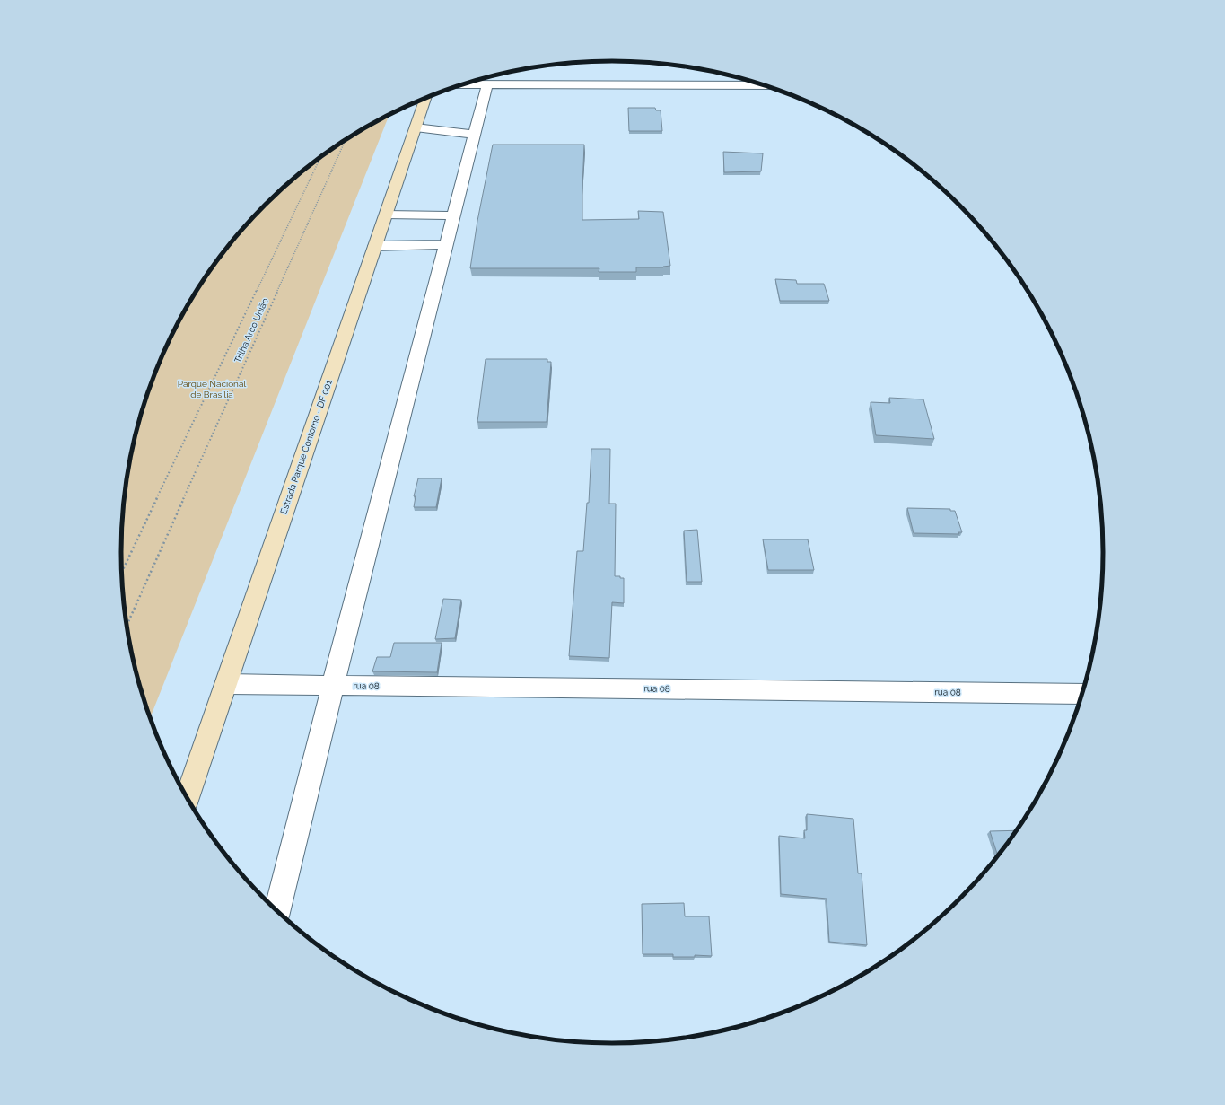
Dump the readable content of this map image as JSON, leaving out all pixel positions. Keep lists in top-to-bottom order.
{
  "streets": {
    "main road": ["Estrada Parque Contorno - DF 001"],
    "street": ["rua 08"],
    "path": ["Trilha Arco União"]
  },
  "crossings": [
    ["Estrada Parque Contorno - DF 001", "rua 08"]
  ],
  "parks": ["Parque Nacional de Brasília"]
}
